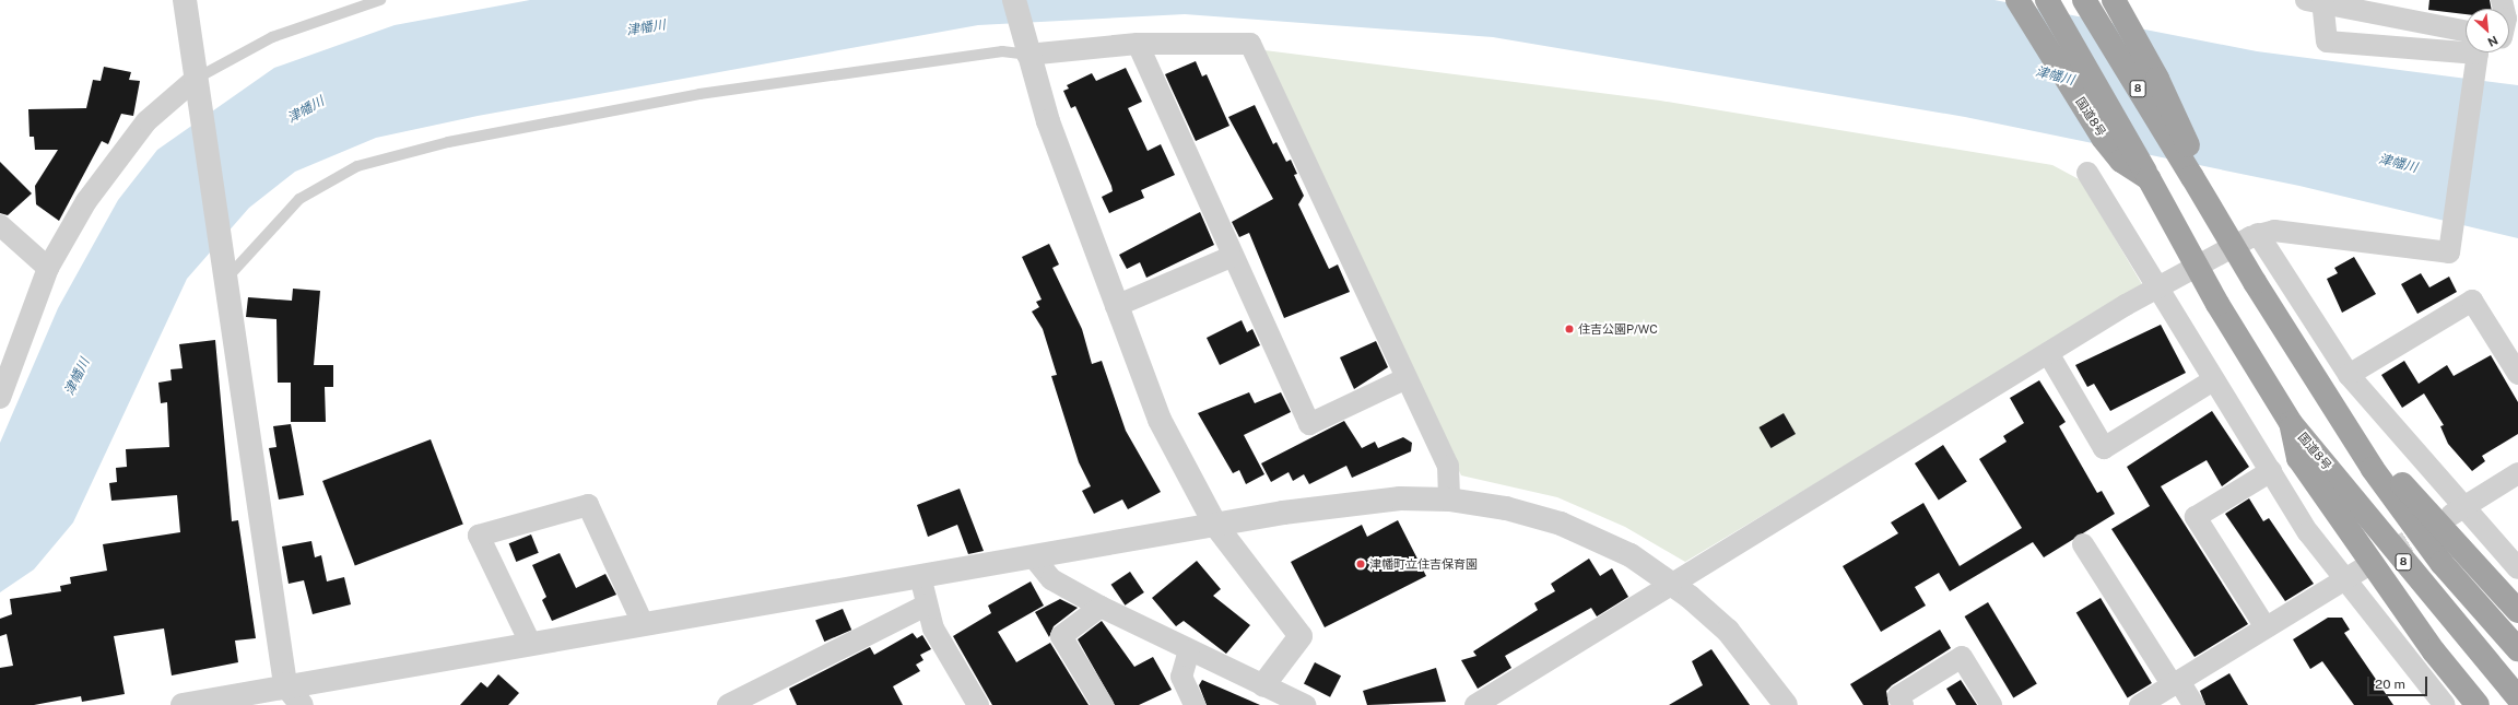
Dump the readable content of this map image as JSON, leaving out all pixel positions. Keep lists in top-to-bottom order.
{
  "streets": {
    "highway": ["8", "国道8号"]
  },
  "crossings": [
    ["8", "国道8号"]
  ],
  "water": ["津幡川"],
  "places": ["住吉公園P/WC", "津幡町立住吉保育園"],
  "scale_bar": "20 m",
  "north": "bottom right"
}
